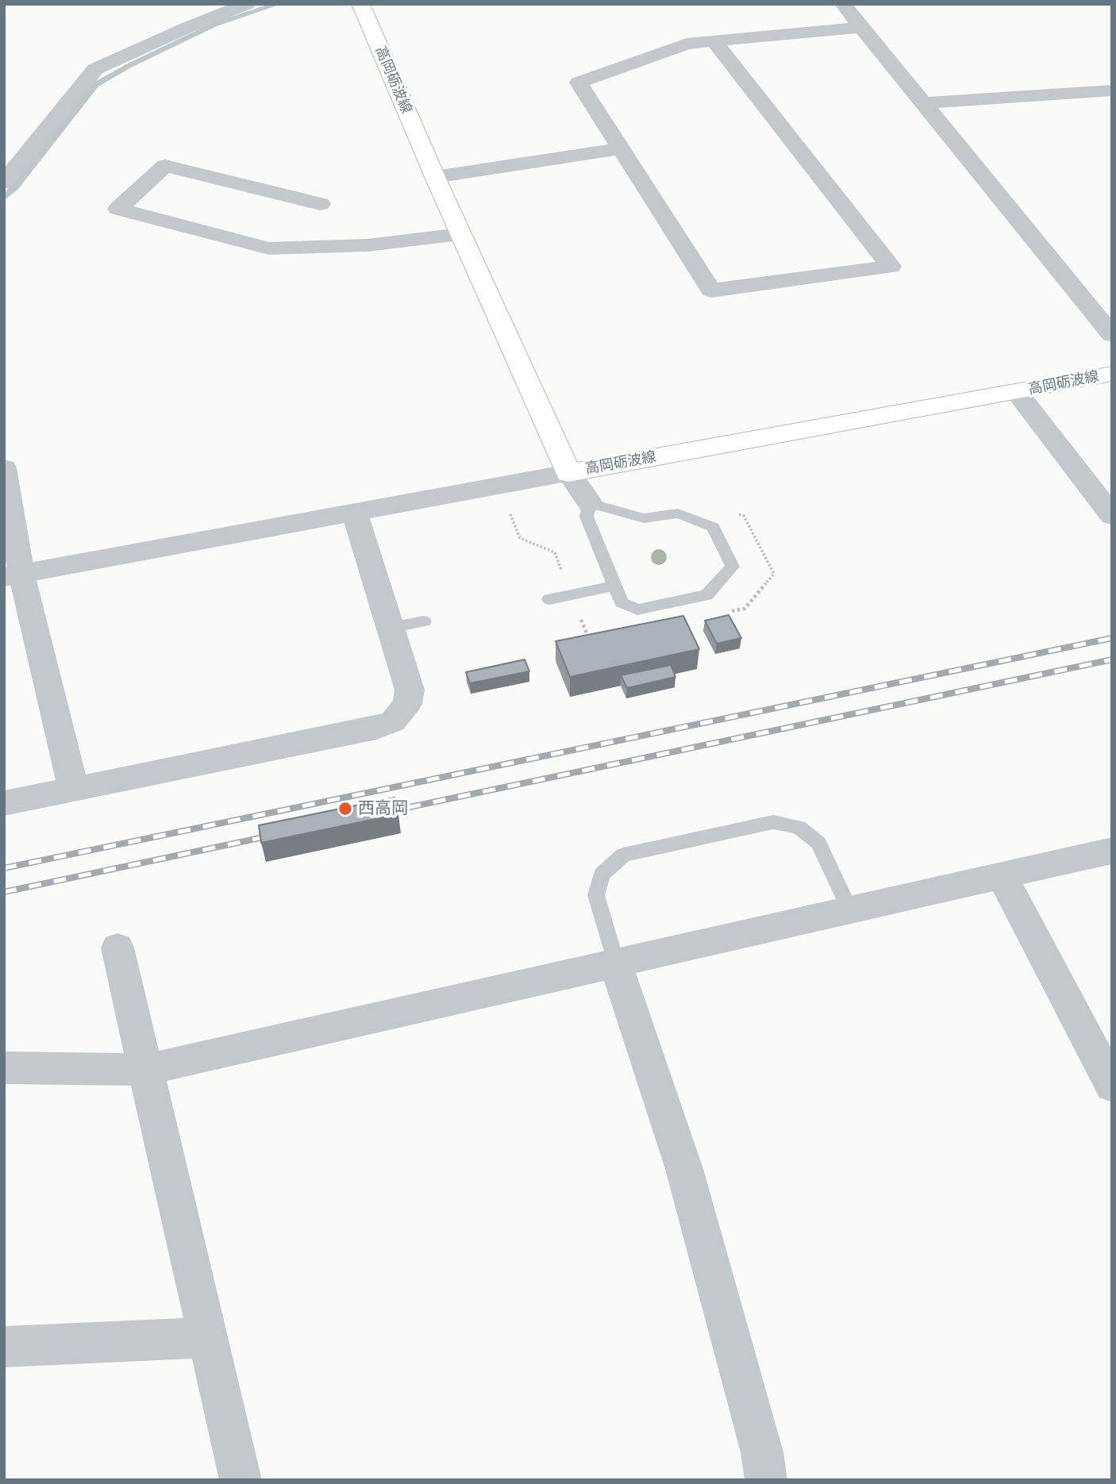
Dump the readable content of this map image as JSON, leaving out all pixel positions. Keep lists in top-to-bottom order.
{
  "streets": {
    "main road": ["高岡砺波線"]
  },
  "places": ["西高岡"]
}
